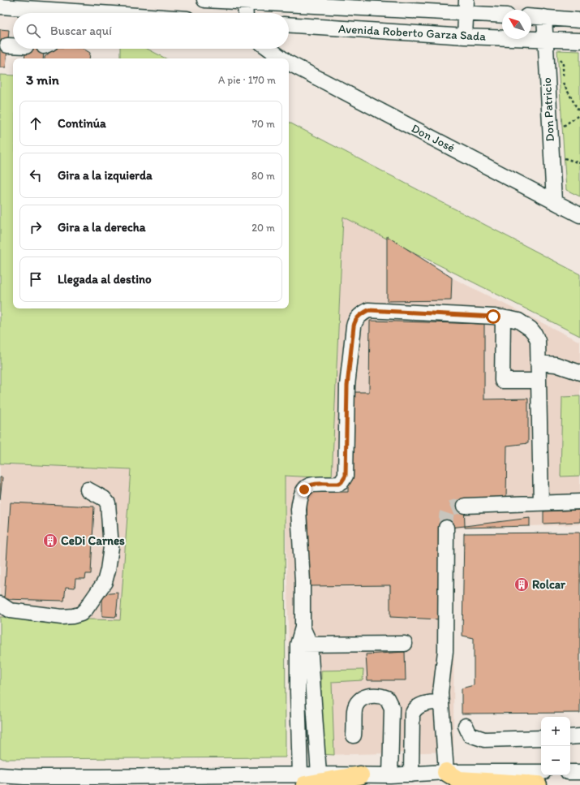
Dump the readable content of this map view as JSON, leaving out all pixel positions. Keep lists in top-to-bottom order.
{
  "streets": {
    "street": ["Avenida Roberto Garza Sada", "Don Patricio", "Don José"]
  },
  "crossings": [
    ["Avenida Roberto Garza Sada", "Don Patricio"],
    ["Don Patricio", "Don José"]
  ],
  "places": {
    "building": ["CeDi Carnes", "Rolcar"]
  },
  "north": "top left",
  "page": {
    "search": "Buscar aquí",
    "heading": ["3 min", "A pie · 170 m"],
    "list": [
      ["Continúa", "70 m"],
      ["Gira a la izquierda", "80 m"],
      ["Gira a la derecha", "20 m"],
      "Llegada al destino"
    ],
    "map_buttons": ["+", "−"]
  }
}
